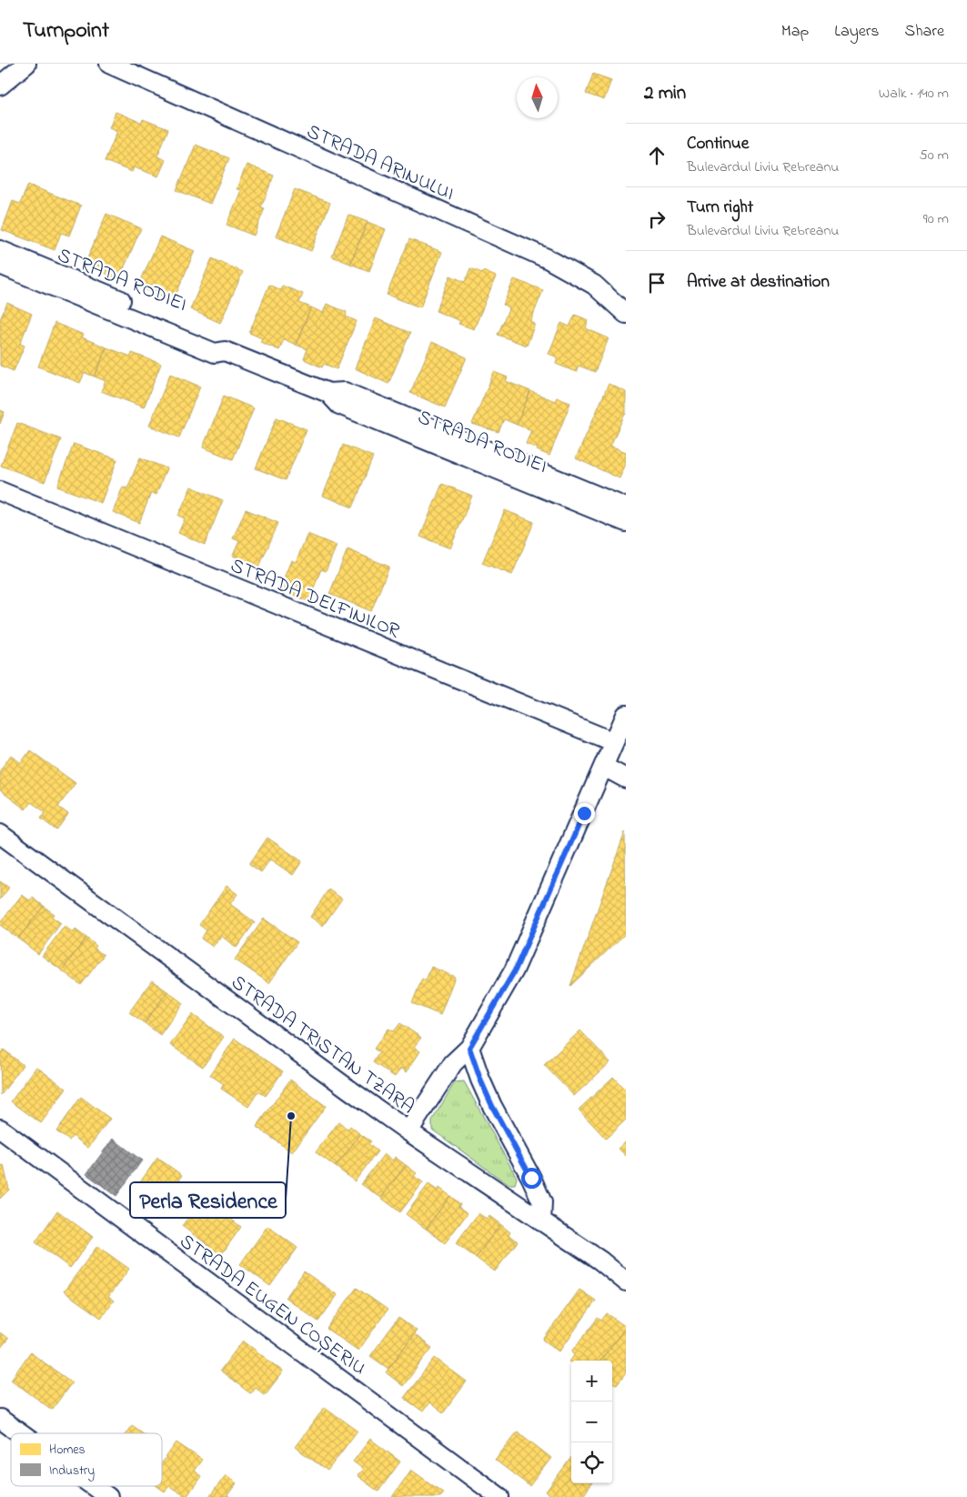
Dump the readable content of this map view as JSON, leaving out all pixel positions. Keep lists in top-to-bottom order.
{
  "streets": {
    "street": [
      "STRADA ARINULUI",
      "STRADA RODIEI",
      "STRADA DELFINILOR",
      "STRADA TRISTAN TZARA",
      "STRADA EUGEN COȘERIU"
    ]
  },
  "places": ["Perla Residence"],
  "legend": ["Homes", "Industry"],
  "north": "top",
  "page": {
    "header": "Turnpoint",
    "nav": ["Map", "Layers", "Share"],
    "heading": ["2 min", "Walk · 140 m"],
    "list": [
      ["Continue", "Bulevardul Liviu Rebreanu", "50 m"],
      ["Turn right", "Bulevardul Liviu Rebreanu", "90 m"],
      "Arrive at destination"
    ],
    "map_buttons": ["+", "−"]
  }
}
